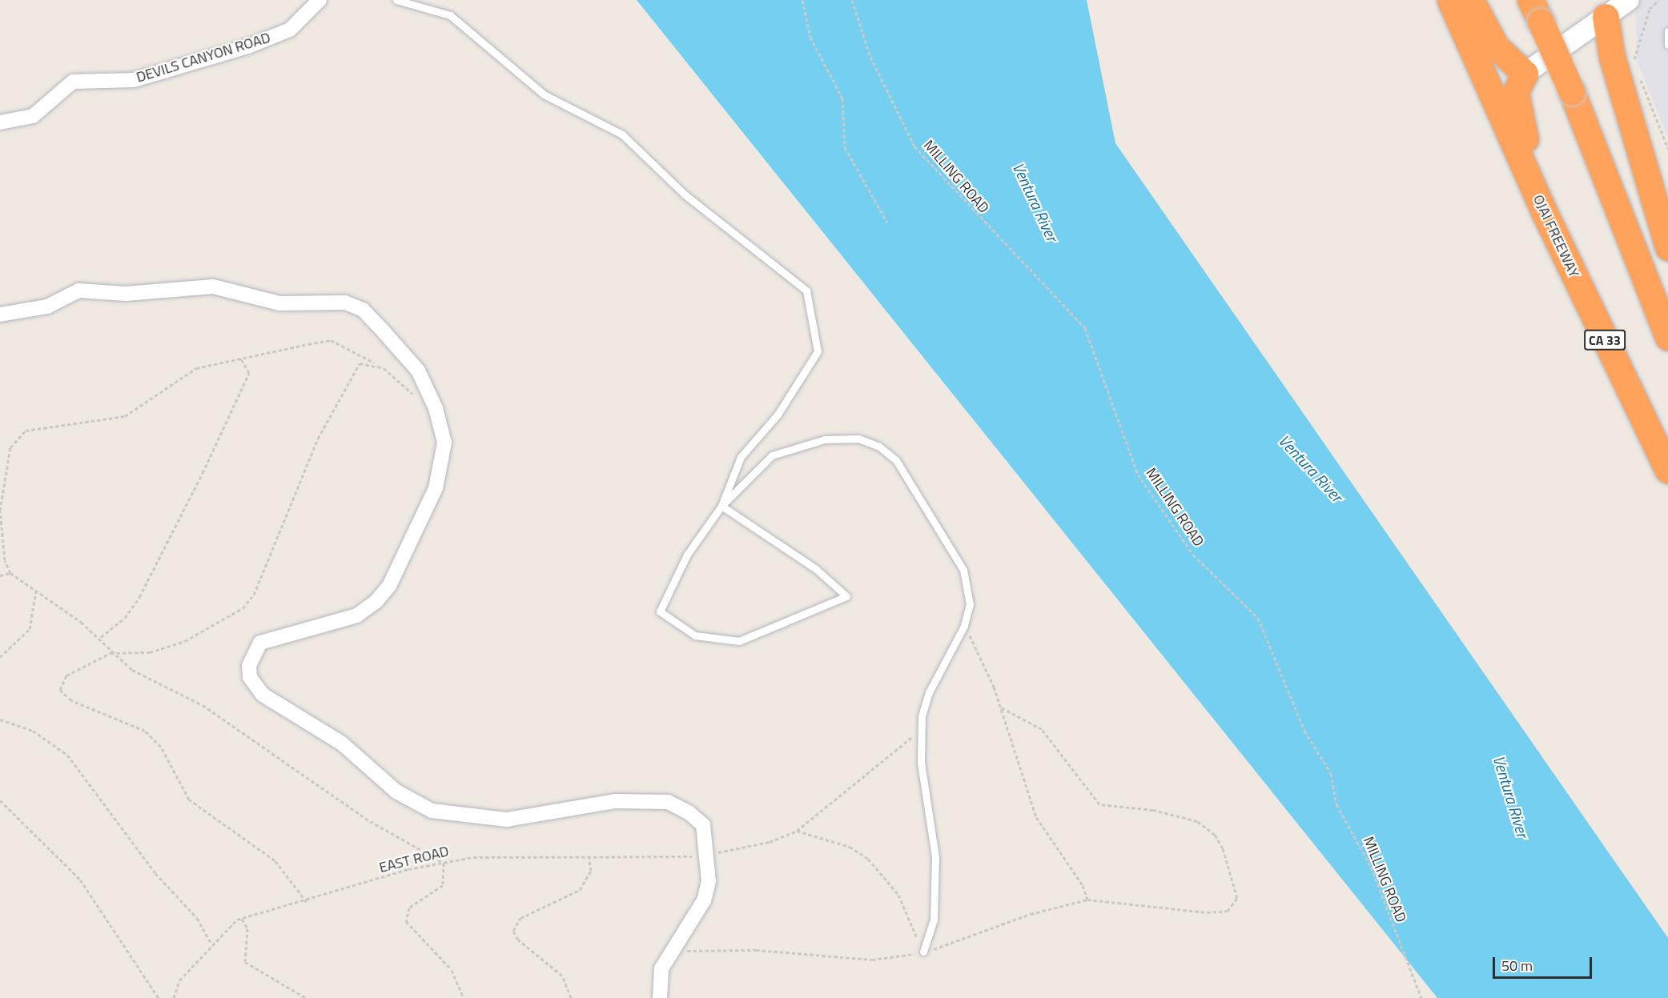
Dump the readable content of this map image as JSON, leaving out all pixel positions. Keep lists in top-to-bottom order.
{
  "streets": {
    "highway": ["OJAI FREEWAY", "CA 33"],
    "street": ["DEVILS CANYON ROAD"],
    "path": ["MILLING ROAD", "EAST ROAD"]
  },
  "water": ["Ventura River"],
  "scale_bar": "50 m"
}
